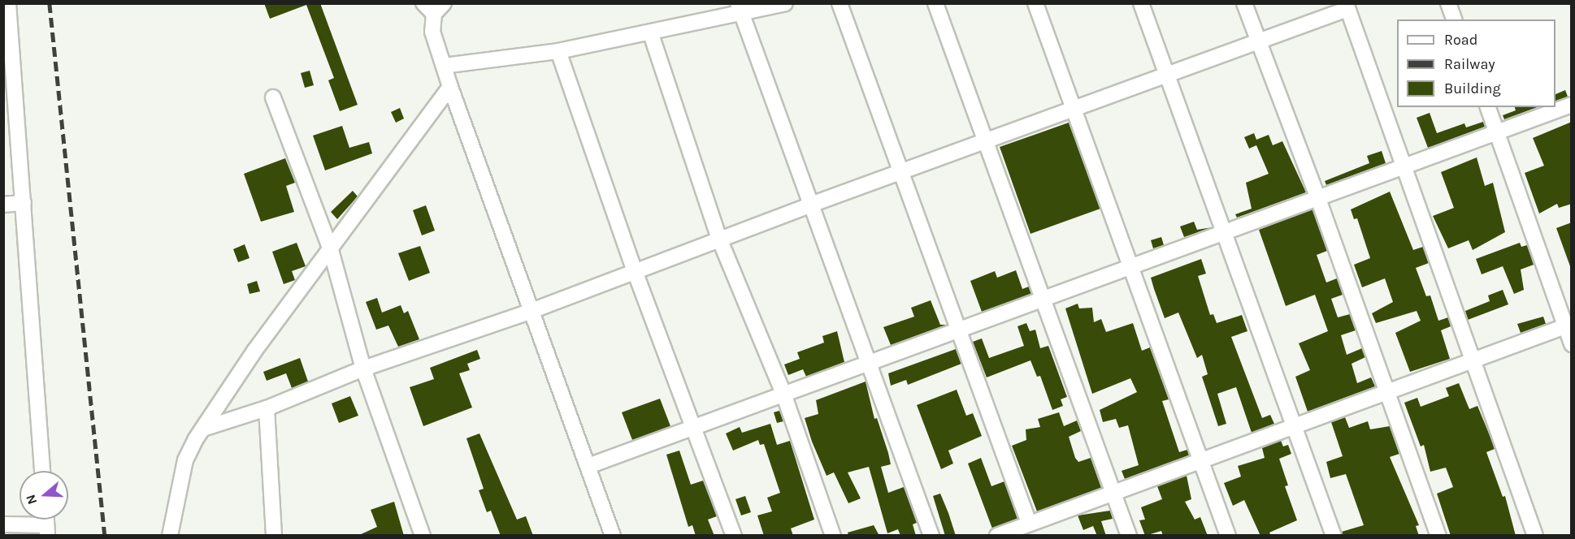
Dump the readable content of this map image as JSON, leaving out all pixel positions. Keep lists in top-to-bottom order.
{
  "legend": ["Road", "Railway", "Building"],
  "north": "left"
}
